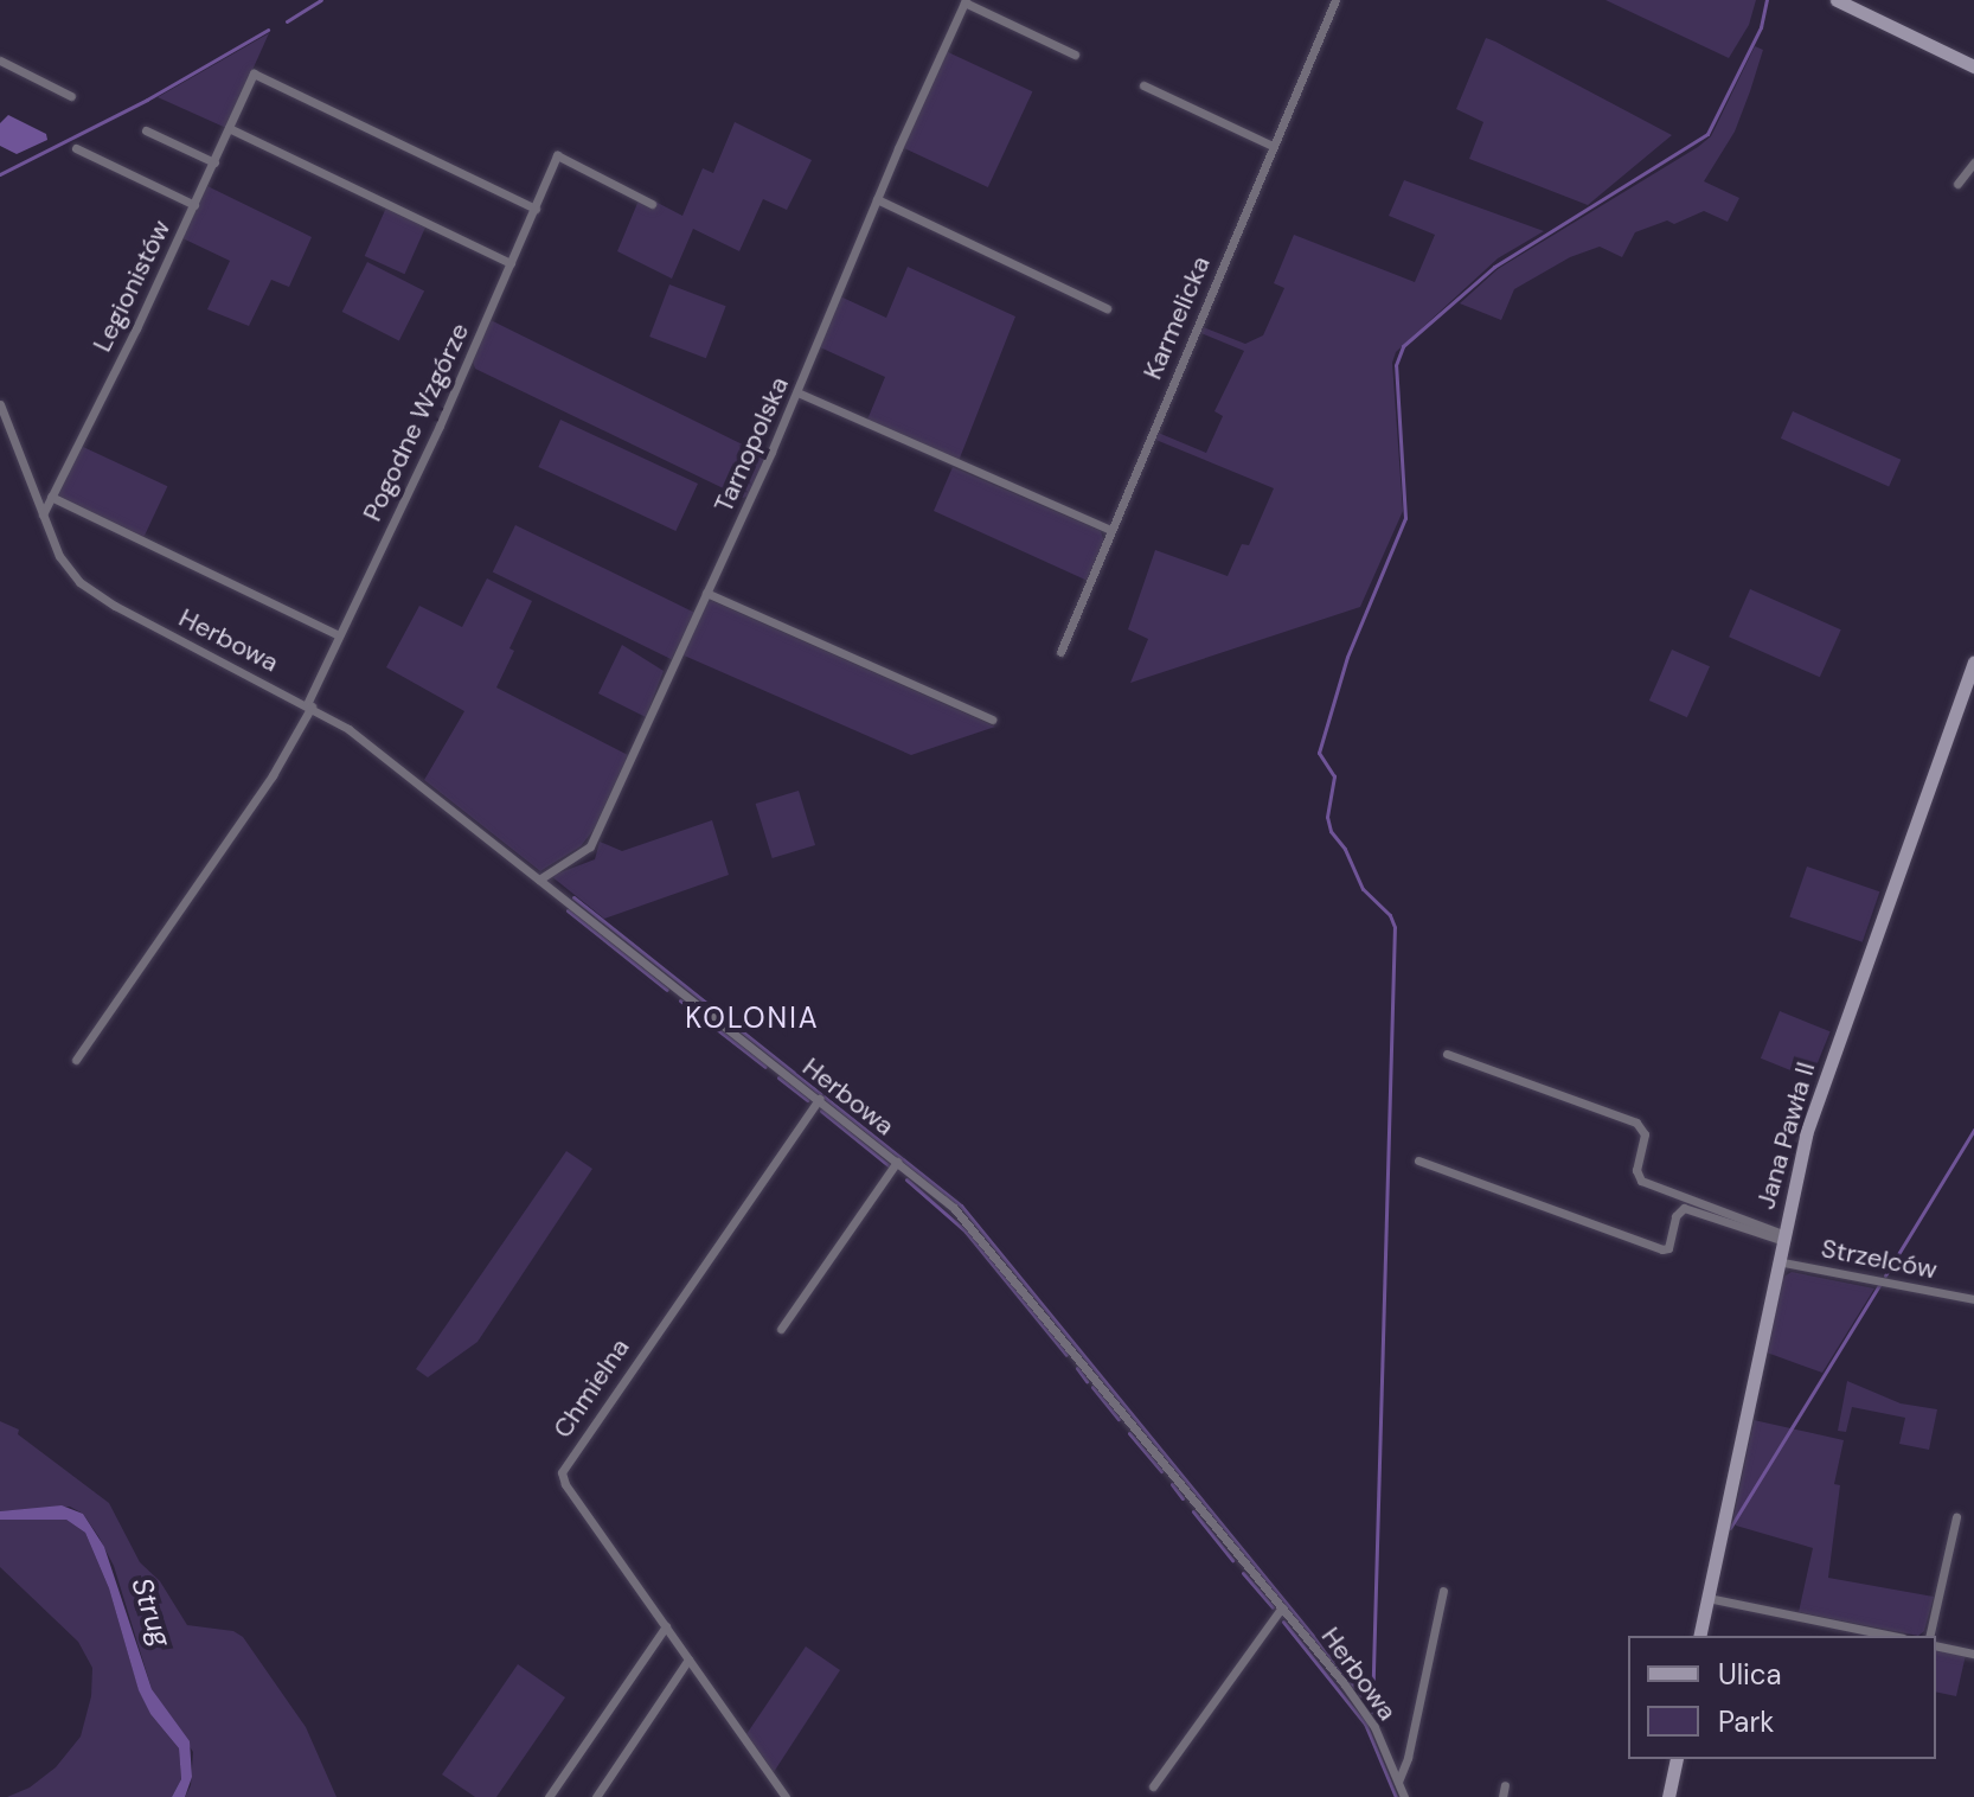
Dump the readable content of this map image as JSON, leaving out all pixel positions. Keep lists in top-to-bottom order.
{
  "streets": {
    "street": [
      "Legionistów",
      "Karmelicka",
      "Pogodne Wzgórze",
      "Tarnopolska",
      "Herbowa",
      "Jana Pawła II",
      "Strzelców",
      "Chmielna"
    ]
  },
  "crossings": [
    ["Legionistów", "Pogodne Wzgórze"],
    ["Legionistów", "Herbowa"],
    ["Pogodne Wzgórze", "Herbowa"],
    ["Tarnopolska", "Herbowa"],
    ["Herbowa", "Chmielna"],
    ["Jana Pawła II", "Strzelców"]
  ],
  "districts": ["KOLONIA"],
  "water": ["Strug"],
  "legend": ["Ulica", "Park"]
}
